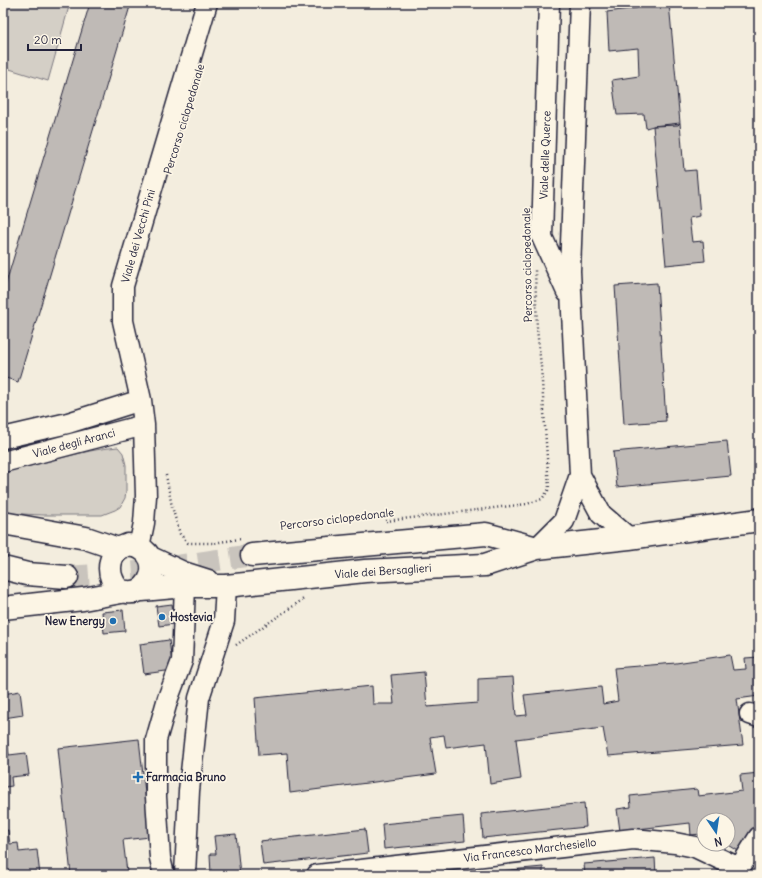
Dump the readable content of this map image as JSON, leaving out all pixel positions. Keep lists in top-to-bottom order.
{
  "streets": {
    "main road": ["Viale dei Bersaglieri"],
    "street": [
      "Viale delle Querce",
      "Viale dei Vecchi Pini",
      "Viale degli Aranci",
      "Via Francesco Marchesiello"
    ],
    "path": ["Percorso ciclopedonale"]
  },
  "crossings": [
    ["Viale delle Querce", "Viale dei Bersaglieri"],
    ["Viale dei Vecchi Pini", "Viale degli Aranci"],
    ["Viale dei Vecchi Pini", "Viale dei Bersaglieri"]
  ],
  "places": {
    "other": ["Hostevia", "New Energy"],
    "health": ["Farmacia Bruno"]
  },
  "scale_bar": "20 m",
  "north": "bottom"
}
